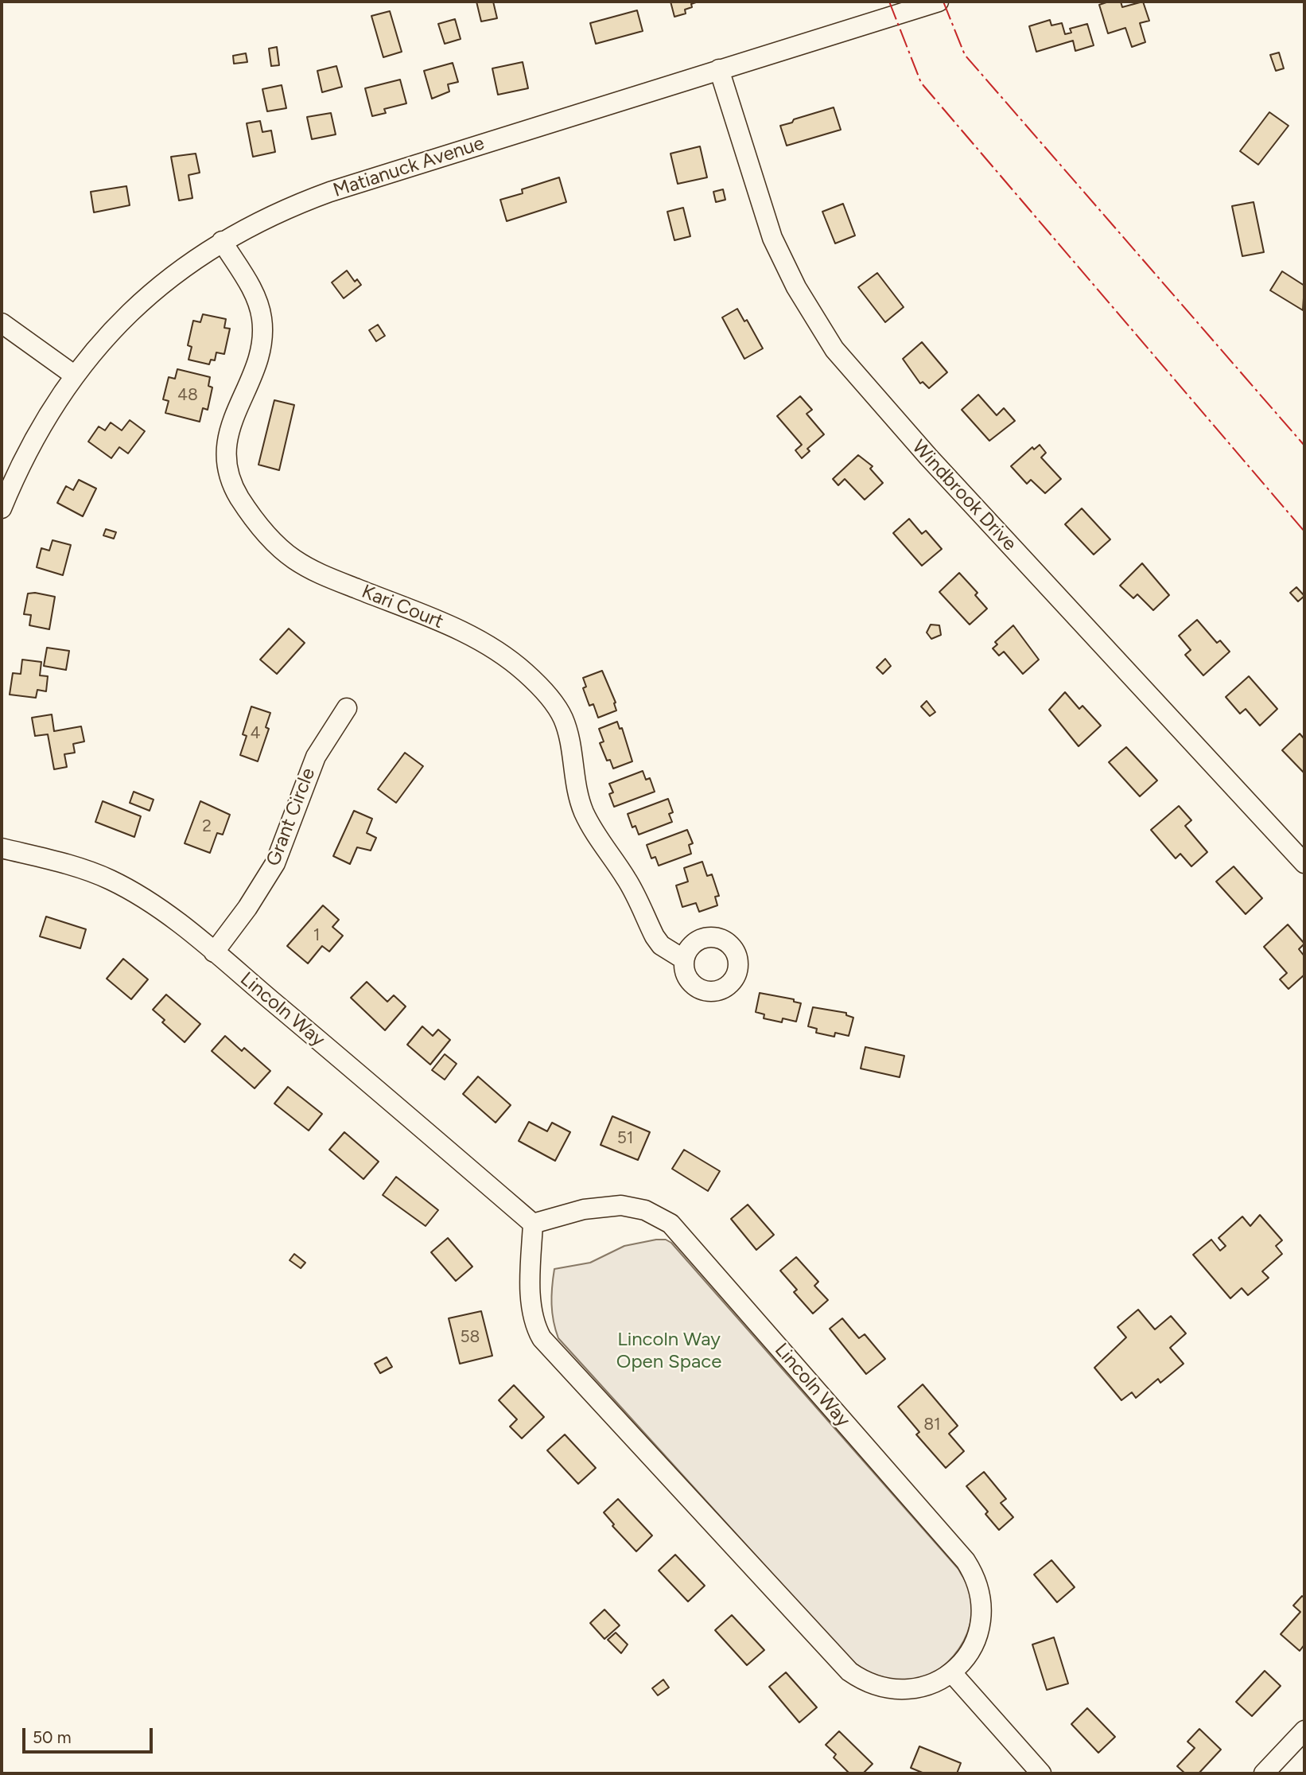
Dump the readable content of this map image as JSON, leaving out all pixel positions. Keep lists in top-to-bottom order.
{
  "streets": {
    "street": [
      "Matianuck Avenue",
      "Windbrook Drive",
      "Kari Court",
      "Grant Circle",
      "Lincoln Way"
    ]
  },
  "crossings": [
    ["Matianuck Avenue", "Windbrook Drive"],
    ["Matianuck Avenue", "Kari Court"],
    ["Grant Circle", "Lincoln Way"]
  ],
  "parks": ["Lincoln Way Open Space"],
  "house_numbers": [
    "48",
    "4",
    "2",
    "1",
    "51",
    "58",
    "81"
  ],
  "scale_bar": "50 m"
}
